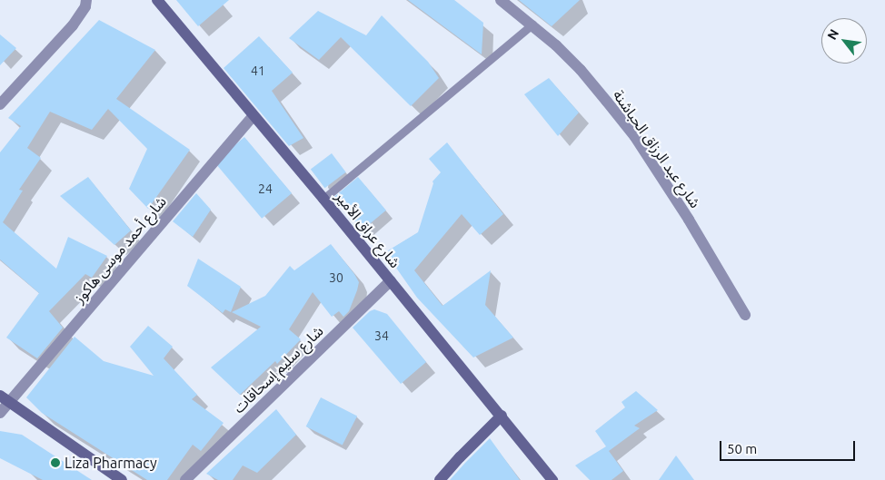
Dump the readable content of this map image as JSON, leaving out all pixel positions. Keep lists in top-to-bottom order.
{
  "streets": {
    "main road": ["شارع عراق الأمير"],
    "street": ["شارع عبد الرزاق الحباشنة", "شارع أحمد موسى هاكوز", "شارع سليم إسحاقات"]
  },
  "crossings": [
    ["شارع عراق الأمير", "شارع أحمد موسى هاكوز"],
    ["شارع عراق الأمير", "شارع سليم إسحاقات"]
  ],
  "places": ["Liza Pharmacy"],
  "house_numbers": [
    "41",
    "24",
    "30",
    "34"
  ],
  "scale_bar": "50 m",
  "north": "top left"
}
